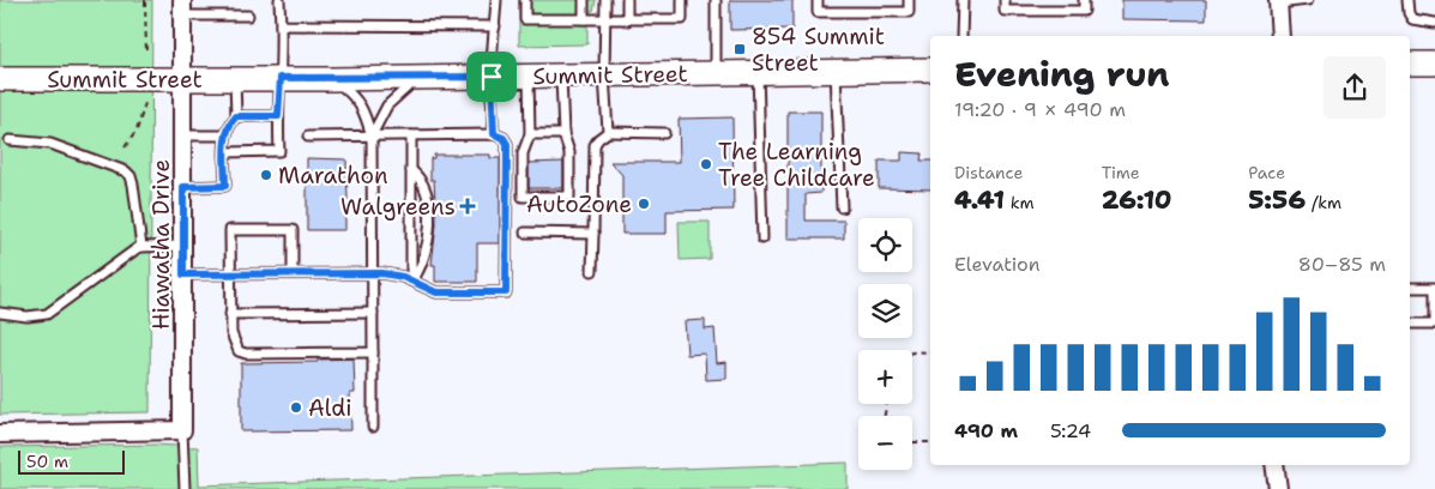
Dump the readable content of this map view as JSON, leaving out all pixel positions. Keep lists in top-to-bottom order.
{
  "streets": {
    "main road": ["Summit Street"],
    "street": ["Hiawatha Drive"]
  },
  "crossings": [
    ["Summit Street", "Hiawatha Drive"]
  ],
  "places": {
    "transit": ["854 Summit Street"],
    "other": [
      "The Learning Tree Childcare",
      "Marathon",
      "AutoZone",
      "Aldi"
    ],
    "health": ["Walgreens"]
  },
  "scale_bar": "50 m",
  "page": {
    "heading": ["Evening run", "19:20 · 9 × 490 m"],
    "stats": [
      ["Distance", "4.41 km"],
      ["Time", "26:10"],
      ["Pace", "5:56 /km"]
    ],
    "map_buttons": ["+", "−"],
    "chart": ["Elevation", "80–85 m"],
    "list": [
      {
        "name": "490 m",
        "note": "5:24"
      }
    ],
    "scale": "50 m"
  }
}
